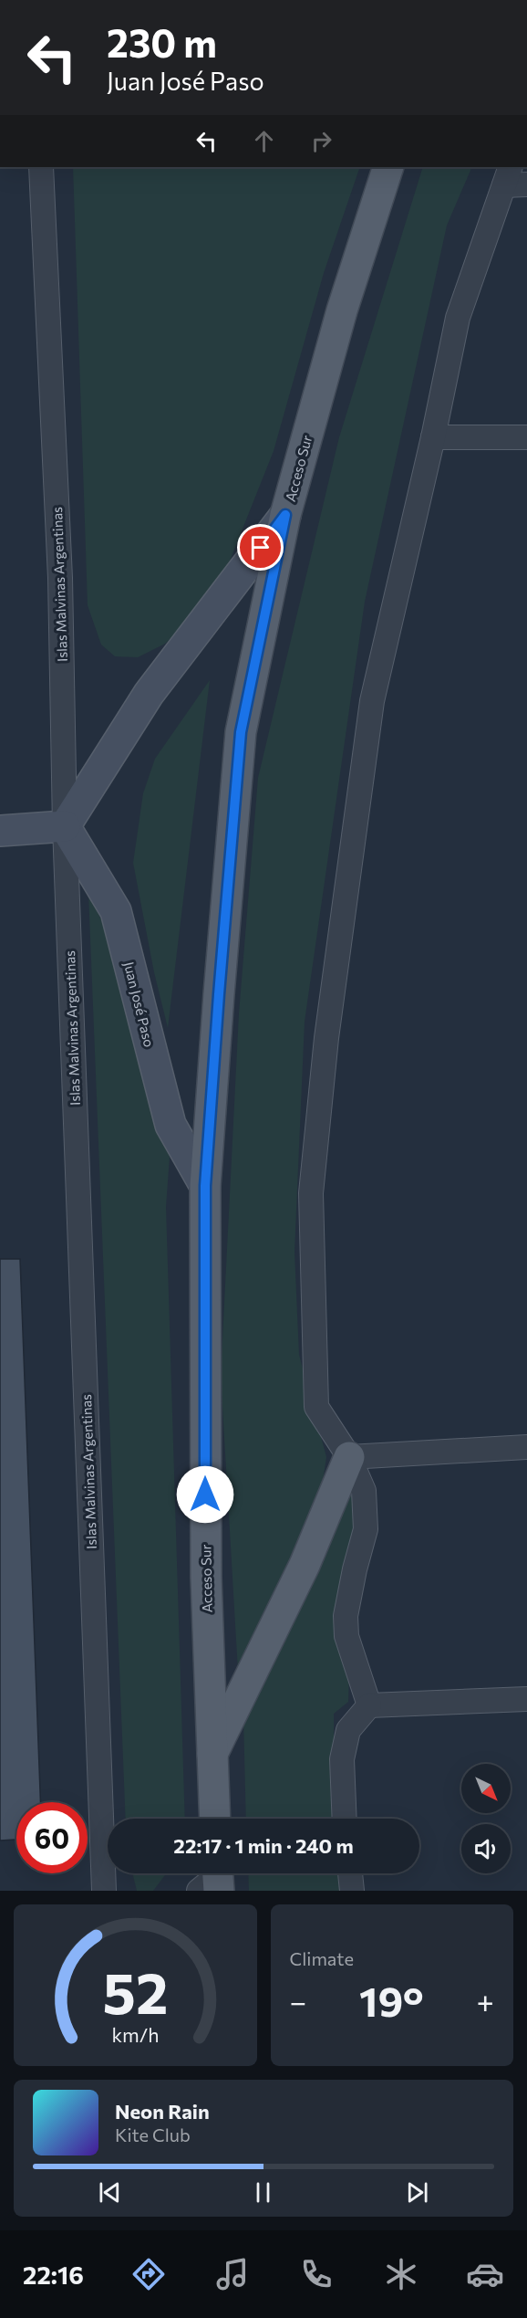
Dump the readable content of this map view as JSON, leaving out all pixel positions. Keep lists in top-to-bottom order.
{
  "streets": {
    "main road": ["Acceso Sur"],
    "street": ["Islas Malvinas Argentinas", "Juan José Paso"]
  },
  "crossings": [
    ["Acceso Sur", "Juan José Paso"],
    ["Islas Malvinas Argentinas", "Juan José Paso"]
  ],
  "north": "bottom right",
  "page": {
    "turn": ["230 m", "Juan José Paso"],
    "limit": "60",
    "trip": "22:17 · 1 min · 240 m",
    "tile": "Climate",
    "heat": ["−", "19°", "+"],
    "song": ["Neon Rain", "Kite Club"],
    "tabs": "22:16",
    "gauge": ["52", "km/h"]
  }
}
